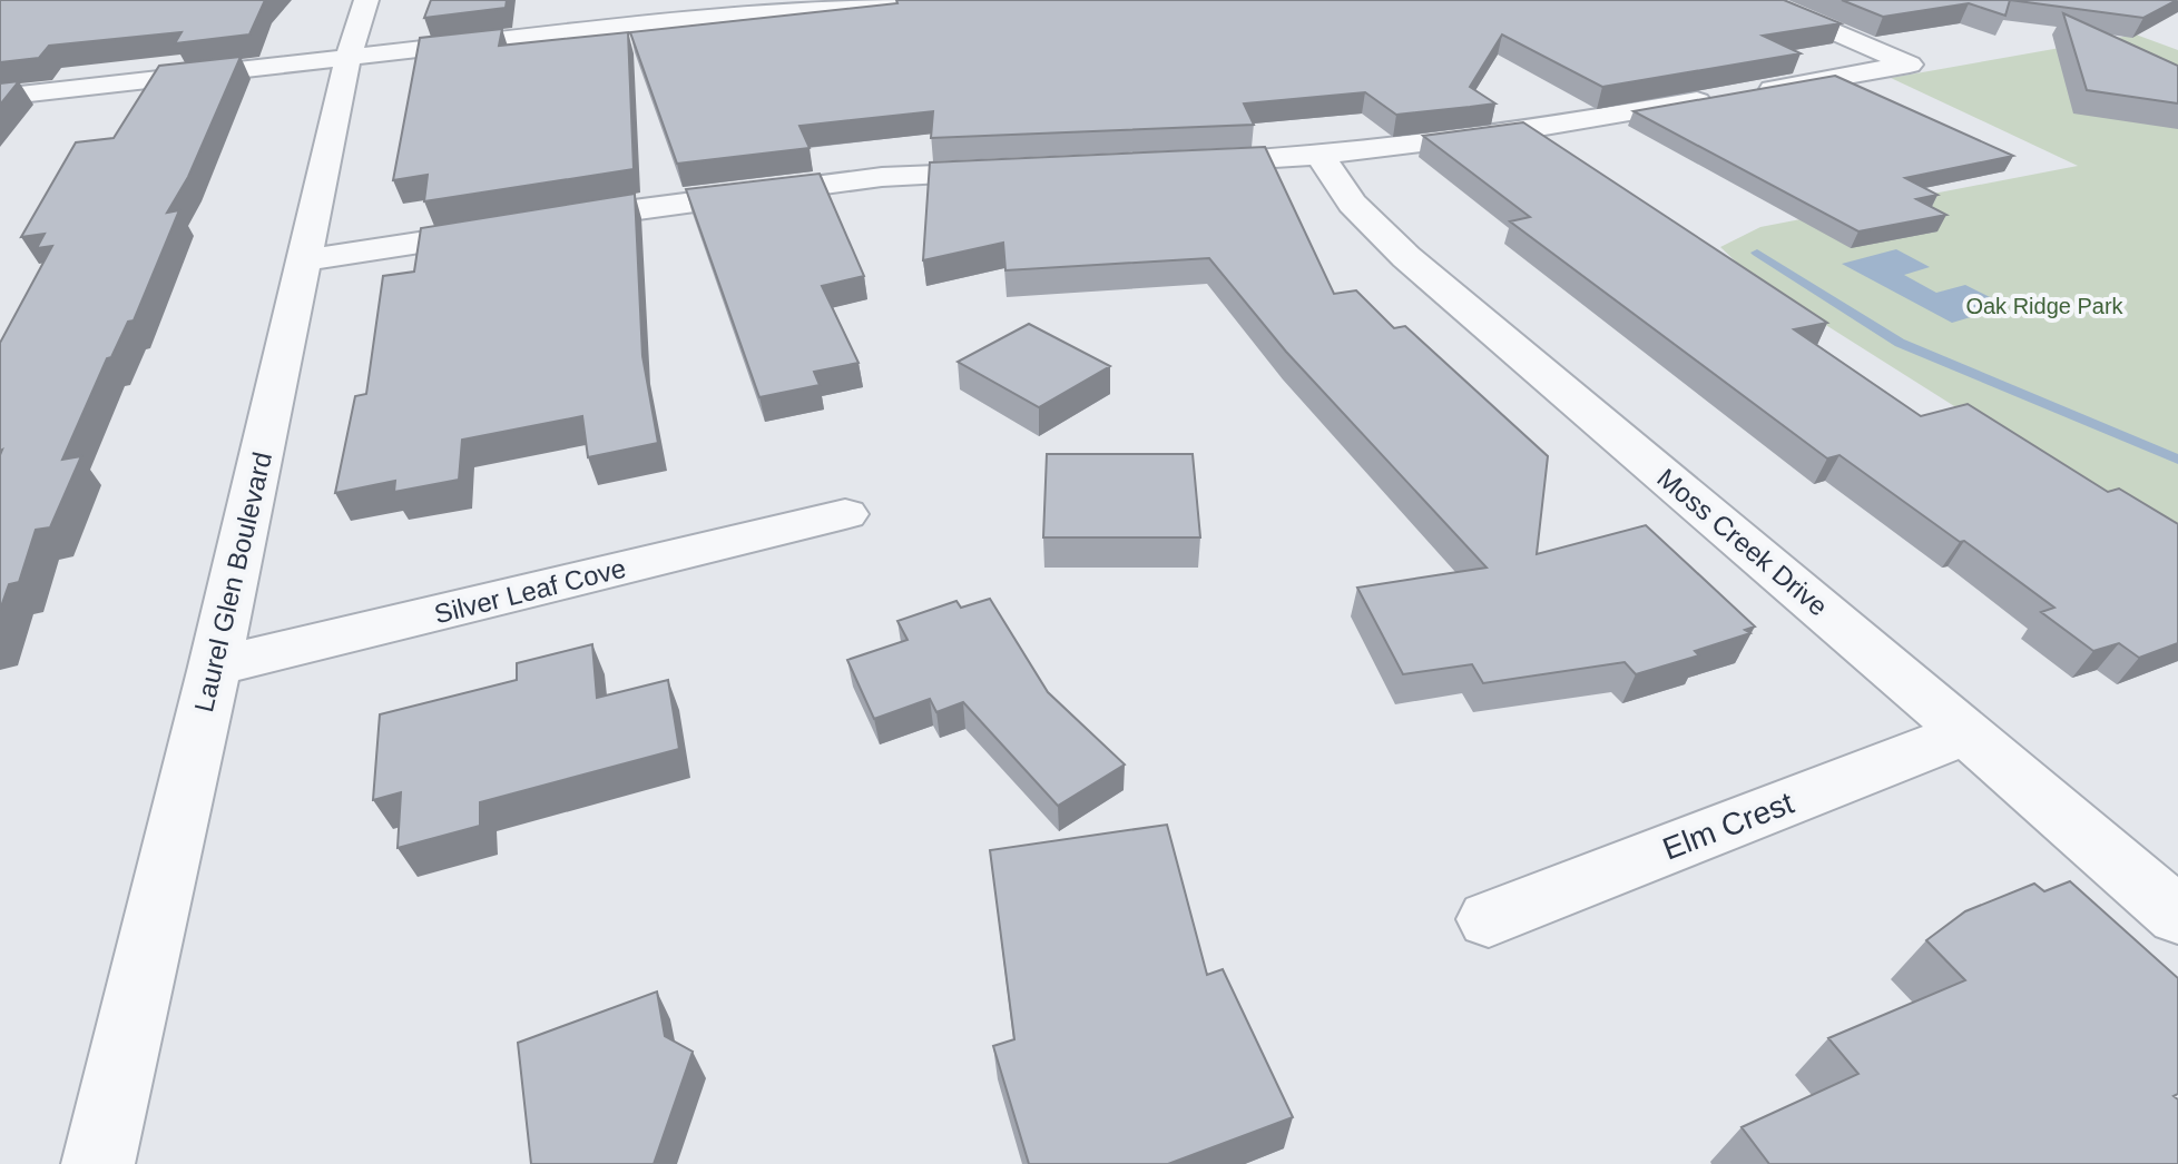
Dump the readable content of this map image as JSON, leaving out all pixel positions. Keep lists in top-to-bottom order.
{
  "streets": {
    "street": [
      "Moss Creek Drive",
      "Laurel Glen Boulevard",
      "Silver Leaf Cove",
      "Elm Crest"
    ]
  },
  "crossings": [
    ["Moss Creek Drive", "Elm Crest"],
    ["Laurel Glen Boulevard", "Silver Leaf Cove"]
  ],
  "parks": ["Oak Ridge Park"]
}
